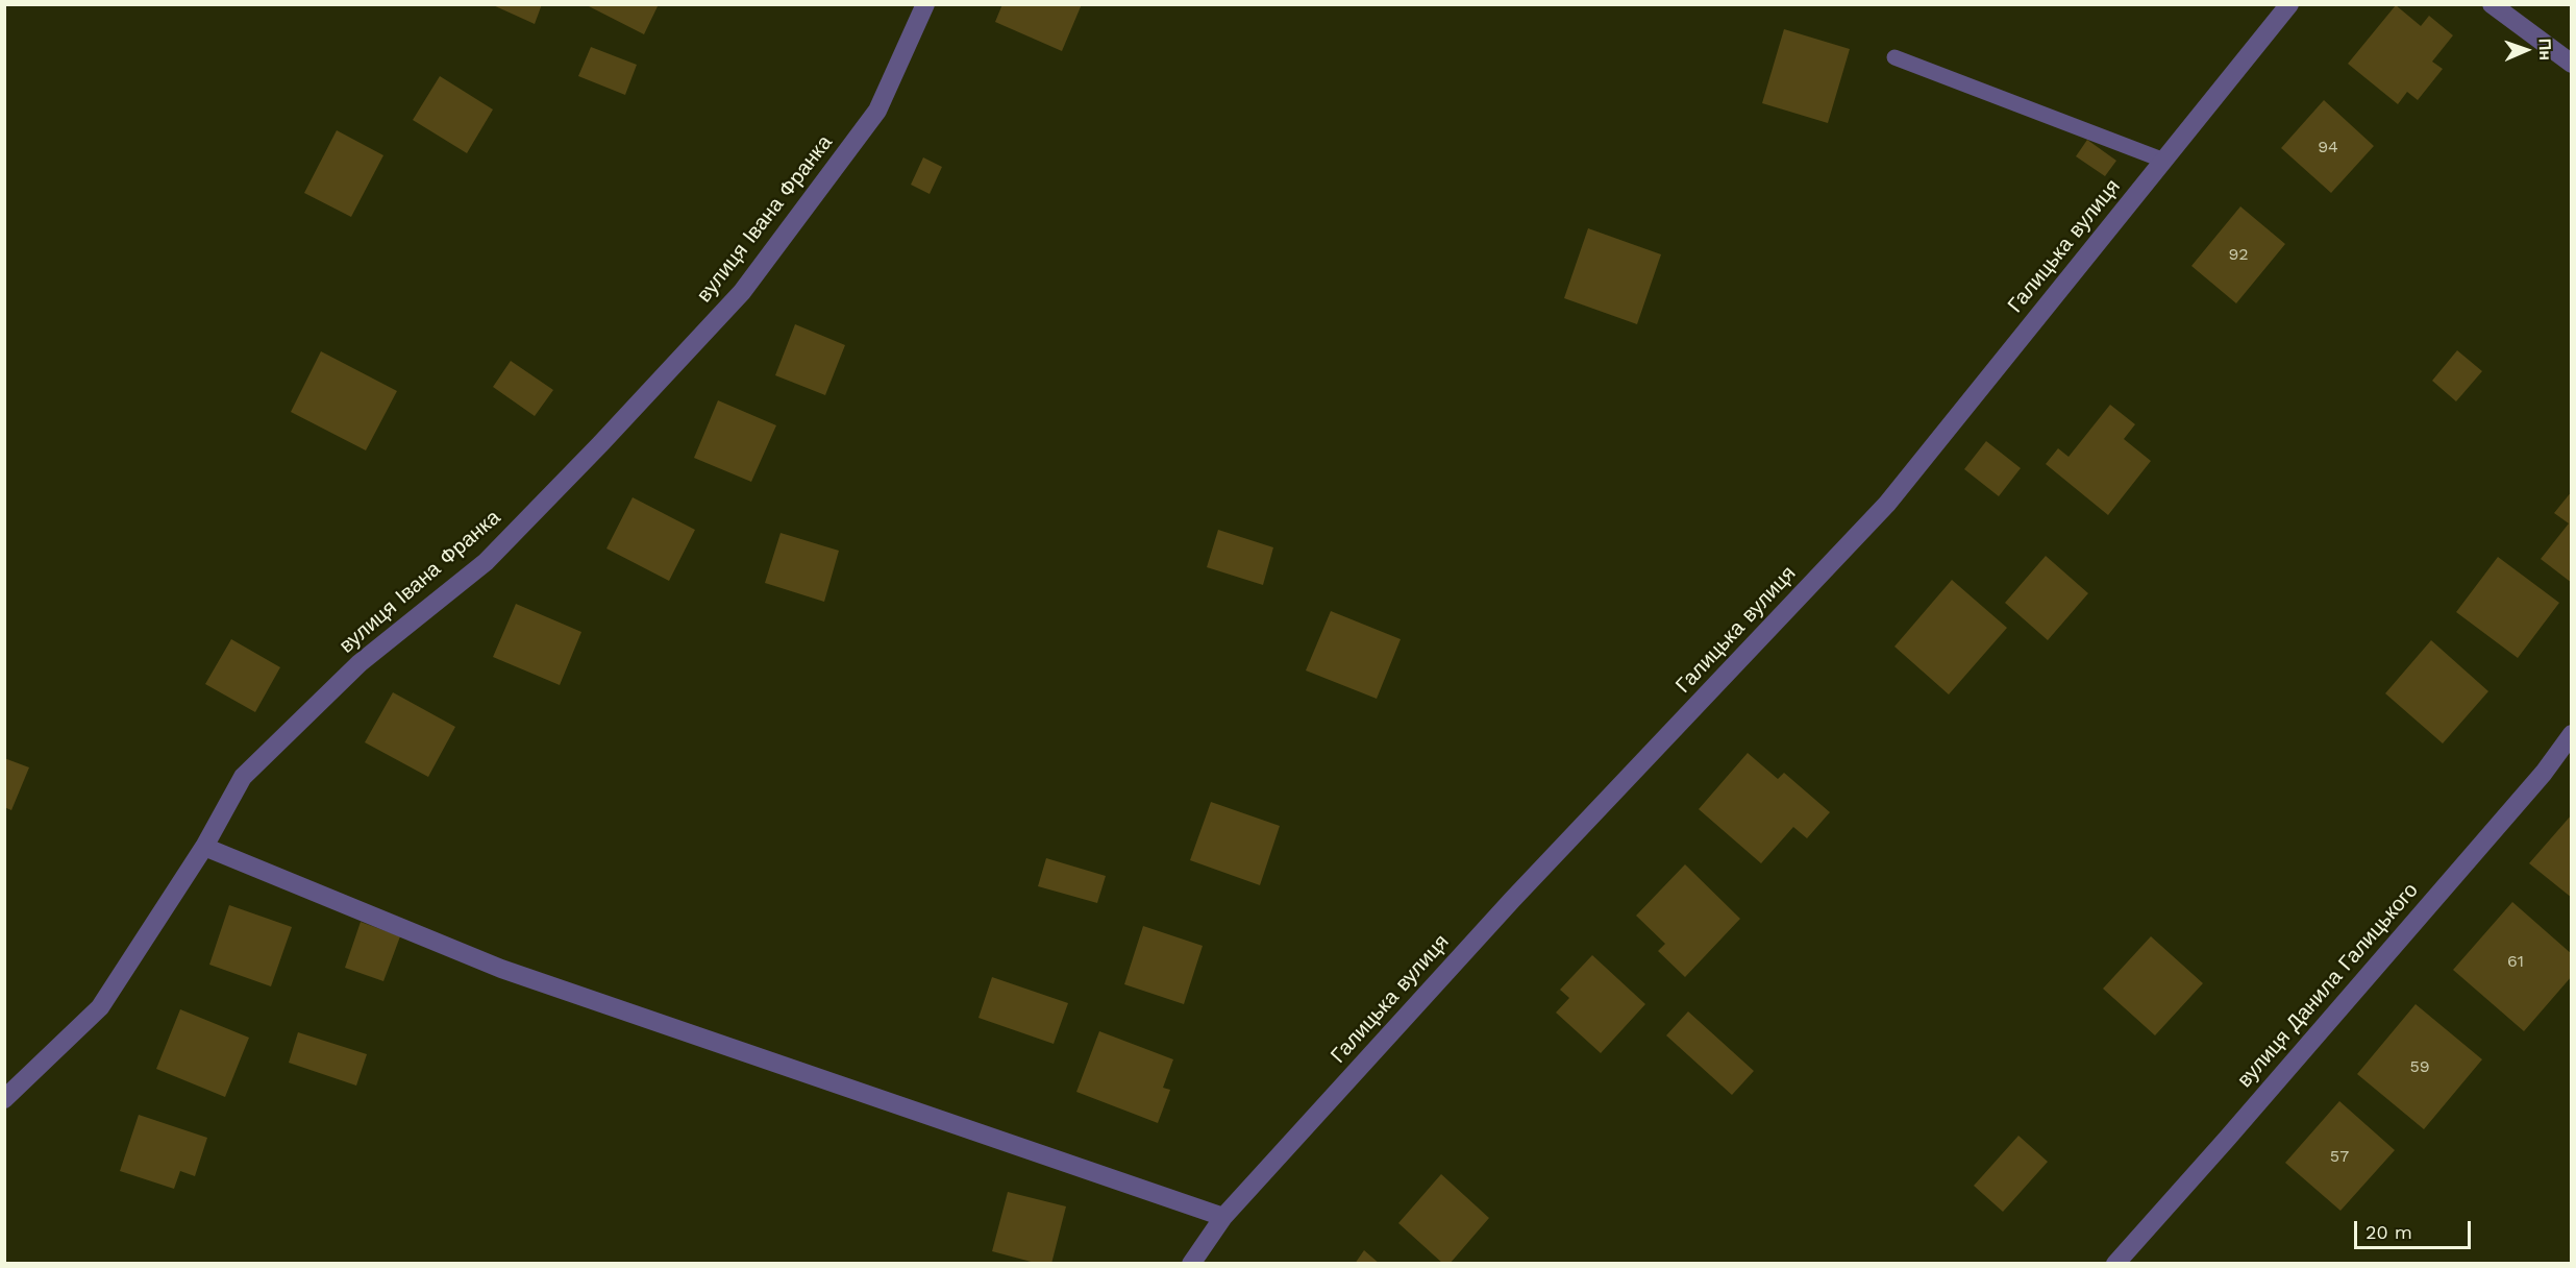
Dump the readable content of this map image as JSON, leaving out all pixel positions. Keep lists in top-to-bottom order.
{
  "streets": {
    "street": ["вулиця Івана Франка", "Галицька вулиця", "вулиця Данила Галицького"]
  },
  "house_numbers": [
    "94",
    "92",
    "61",
    "59",
    "57"
  ],
  "scale_bar": "20 m",
  "north": "right"
}
